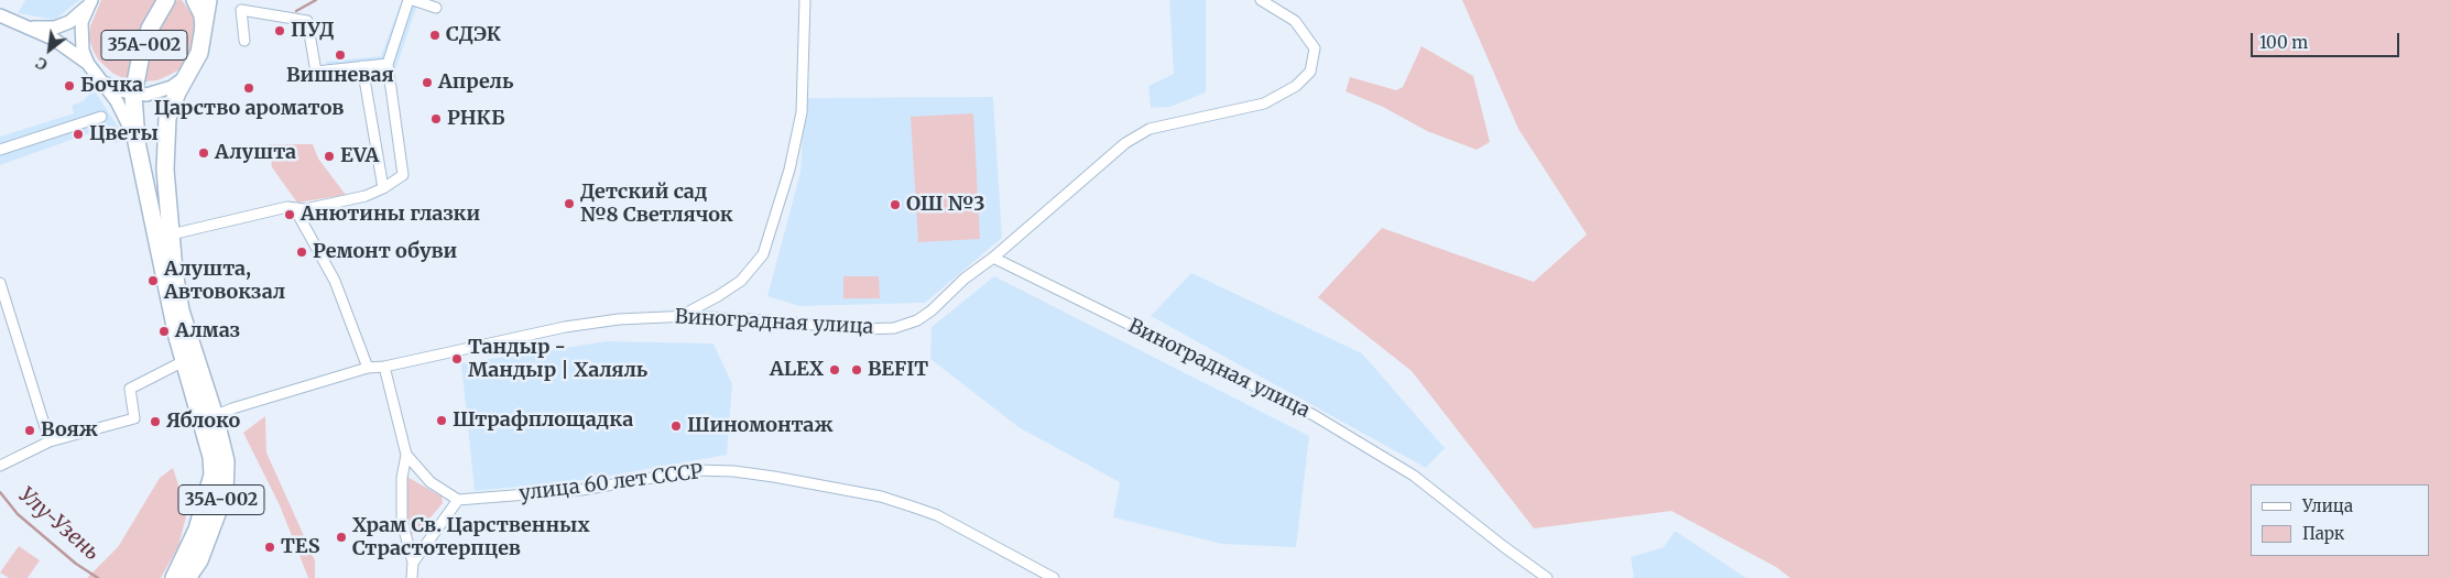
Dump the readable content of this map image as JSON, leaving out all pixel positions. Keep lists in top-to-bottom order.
{
  "streets": {
    "highway": ["35А-002"],
    "street": ["Виноградная улица", "улица 60 лет СССР"]
  },
  "crossings": [
    ["35А-002", "Виноградная улица"]
  ],
  "water": ["Улу-Узень"],
  "places": [
    "ПУД",
    "СДЭК",
    "Вишневая",
    "Апрель",
    "Бочка",
    "Царство ароматов",
    "РНКБ",
    "Цветы",
    "Алушта",
    "EVA",
    "Детский сад №8 Светлячок",
    "ОШ №3",
    "Анютины глазки",
    "Ремонт обуви",
    "Алушта, Автовокзал",
    "Алмаз",
    "Тандыр - Мандыр | Халяль",
    "ALEX",
    "BEFIT",
    "Штрафплощадка",
    "Яблоко",
    "Шиномонтаж",
    "Вояж",
    "Храм Св. Царственных Страстотерпцев",
    "TES"
  ],
  "legend": ["Улица", "Парк"],
  "scale_bar": "100 m",
  "north": "bottom left"
}
